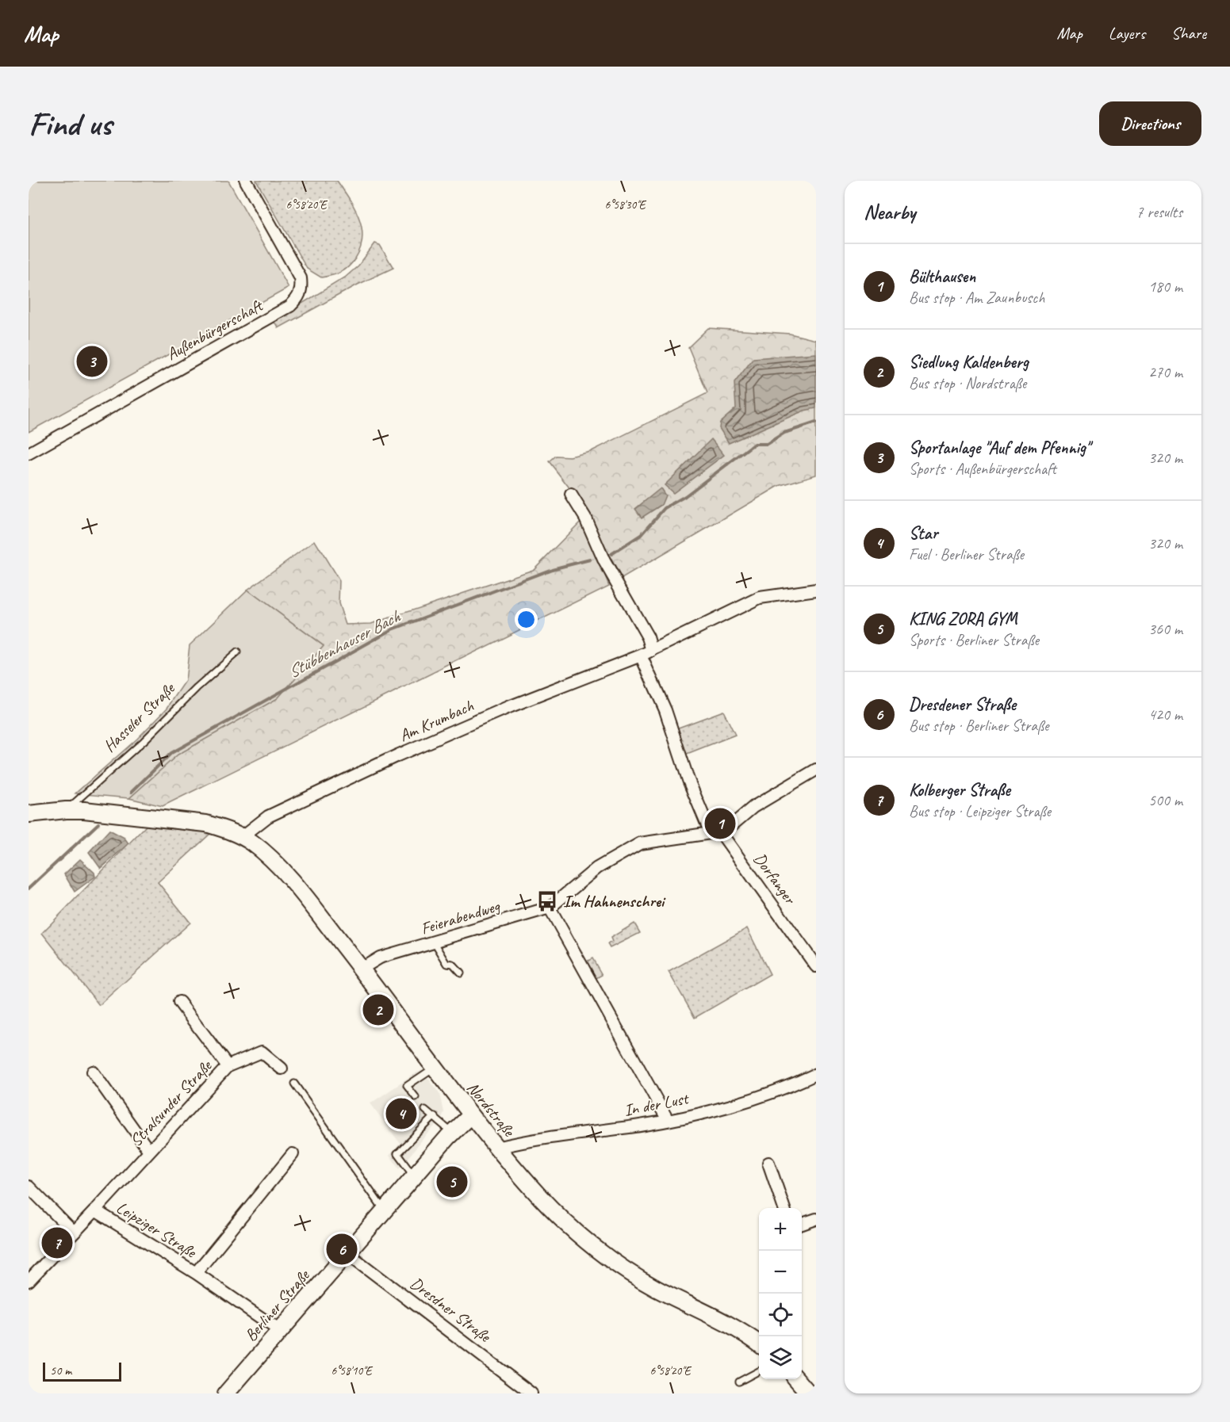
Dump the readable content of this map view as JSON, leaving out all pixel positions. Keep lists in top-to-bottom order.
{
  "streets": {
    "main road": ["Nordstraße", "Berliner Straße"],
    "street": [
      "Außenbürgerschaft",
      "Am Krumbach",
      "Dorfanger",
      "Feierabendweg",
      "Stralsunder Straße",
      "In der Lust",
      "Leipziger Straße",
      "Dresdner Straße"
    ],
    "lane": ["Hasseler Straße"]
  },
  "crossings": [
    ["Am Krumbach", "Dorfanger"],
    ["Am Krumbach", "Nordstraße"],
    ["Dorfanger", "Feierabendweg"],
    ["Feierabendweg", "Nordstraße"],
    ["Stralsunder Straße", "Leipziger Straße"],
    ["In der Lust", "Nordstraße"],
    ["Nordstraße", "Berliner Straße"],
    ["Leipziger Straße", "Berliner Straße"],
    ["Berliner Straße", "Dresdner Straße"]
  ],
  "water": ["Stübbenhauser Bach"],
  "places": {
    "bus stop": ["Im Hahnenschrei"]
  },
  "scale_bar": "50 m",
  "page": {
    "header": "Map",
    "nav": ["Map", "Layers", "Share"],
    "buttons": "Directions",
    "title": "Find us",
    "heading": ["Nearby", "7 results"],
    "list": [
      {
        "mark": "1",
        "name": "Bülthausen",
        "note": "Bus stop · Am Zaunbusch",
        "value": "180 m"
      },
      {
        "mark": "2",
        "name": "Siedlung Kaldenberg",
        "note": "Bus stop · Nordstraße",
        "value": "270 m"
      },
      {
        "mark": "3",
        "name": "Sportanlage \"Auf dem Pfennig\"",
        "note": "Sports · Außenbürgerschaft",
        "value": "320 m"
      },
      {
        "mark": "4",
        "name": "Star",
        "note": "Fuel · Berliner Straße",
        "value": "320 m"
      },
      {
        "mark": "5",
        "name": "KING ZORA GYM",
        "note": "Sports · Berliner Straße",
        "value": "360 m"
      },
      {
        "mark": "6",
        "name": "Dresdener Straße",
        "note": "Bus stop · Berliner Straße",
        "value": "420 m"
      },
      {
        "mark": "7",
        "name": "Kolberger Straße",
        "note": "Bus stop · Leipziger Straße",
        "value": "500 m"
      }
    ],
    "pins": [
      "3",
      "1",
      "2",
      "4",
      "5",
      "7",
      "6"
    ],
    "map_buttons": ["+", "−"],
    "scale": "50 m"
  },
  "coordinates": ["6°58'20\"E", "6°58'30\"E", "6°58'10\"E"]
}
